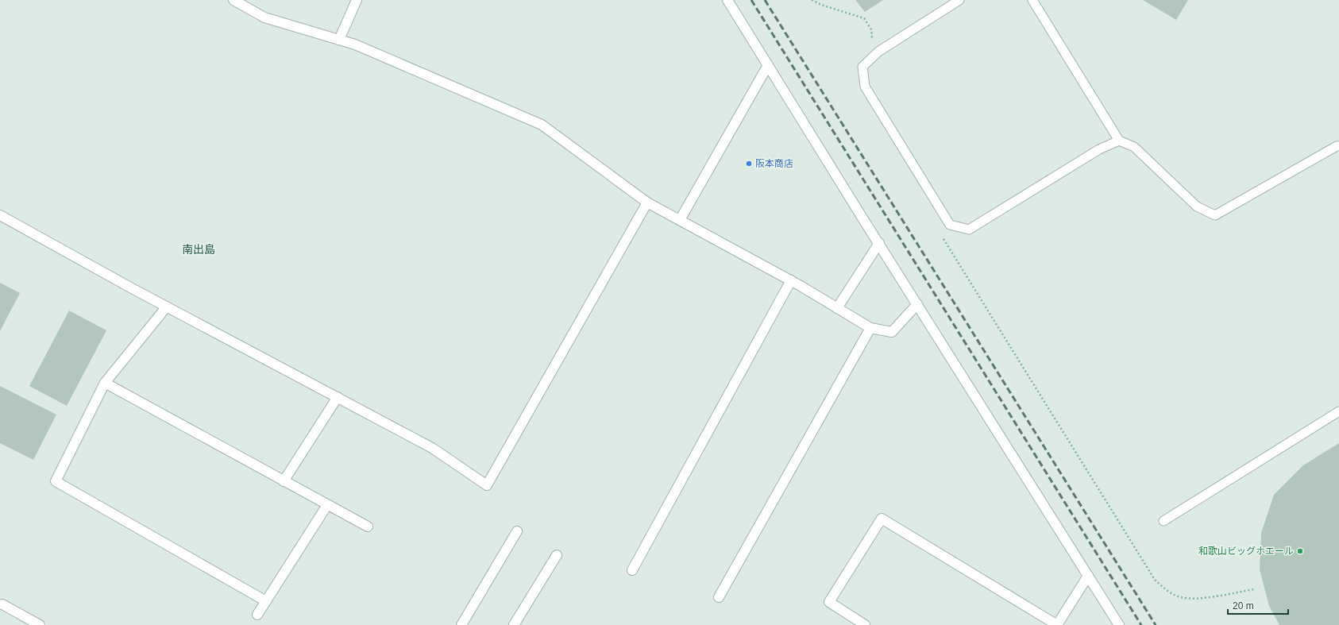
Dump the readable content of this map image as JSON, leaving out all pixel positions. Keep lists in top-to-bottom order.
{
  "districts": ["南出島"],
  "places": ["阪本商店", "和歌山ビッグホエール"],
  "scale_bar": "20 m"
}
